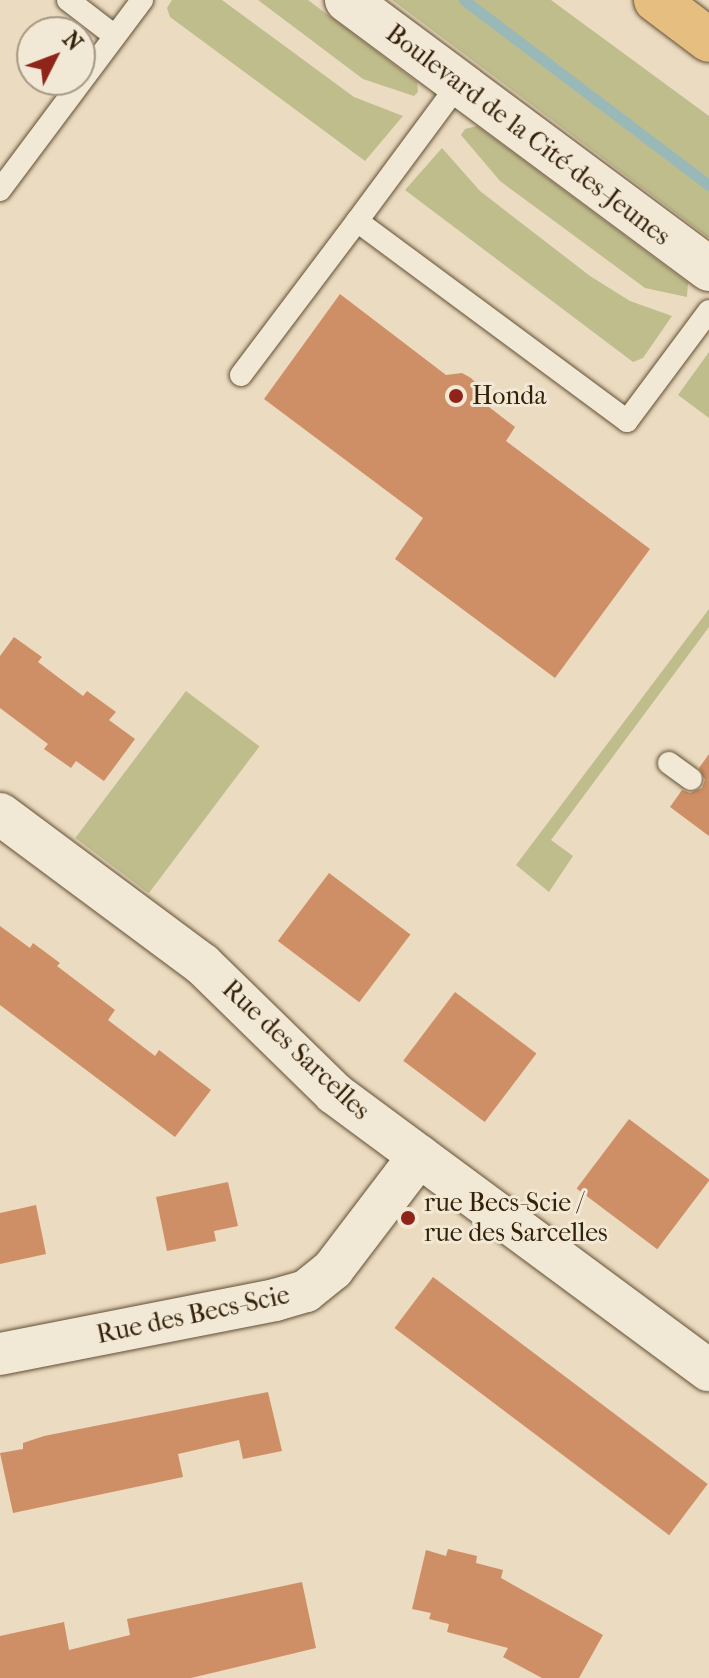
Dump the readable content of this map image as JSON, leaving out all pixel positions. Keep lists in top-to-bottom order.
{
  "streets": {
    "street": ["Boulevard de la Cité-des-Jeunes", "Rue des Sarcelles", "Rue des Becs-Scie"]
  },
  "crossings": [
    ["Rue des Sarcelles", "Rue des Becs-Scie"]
  ],
  "places": ["Honda", "rue Becs-Scie / rue des Sarcelles"],
  "north": "top right"
}
